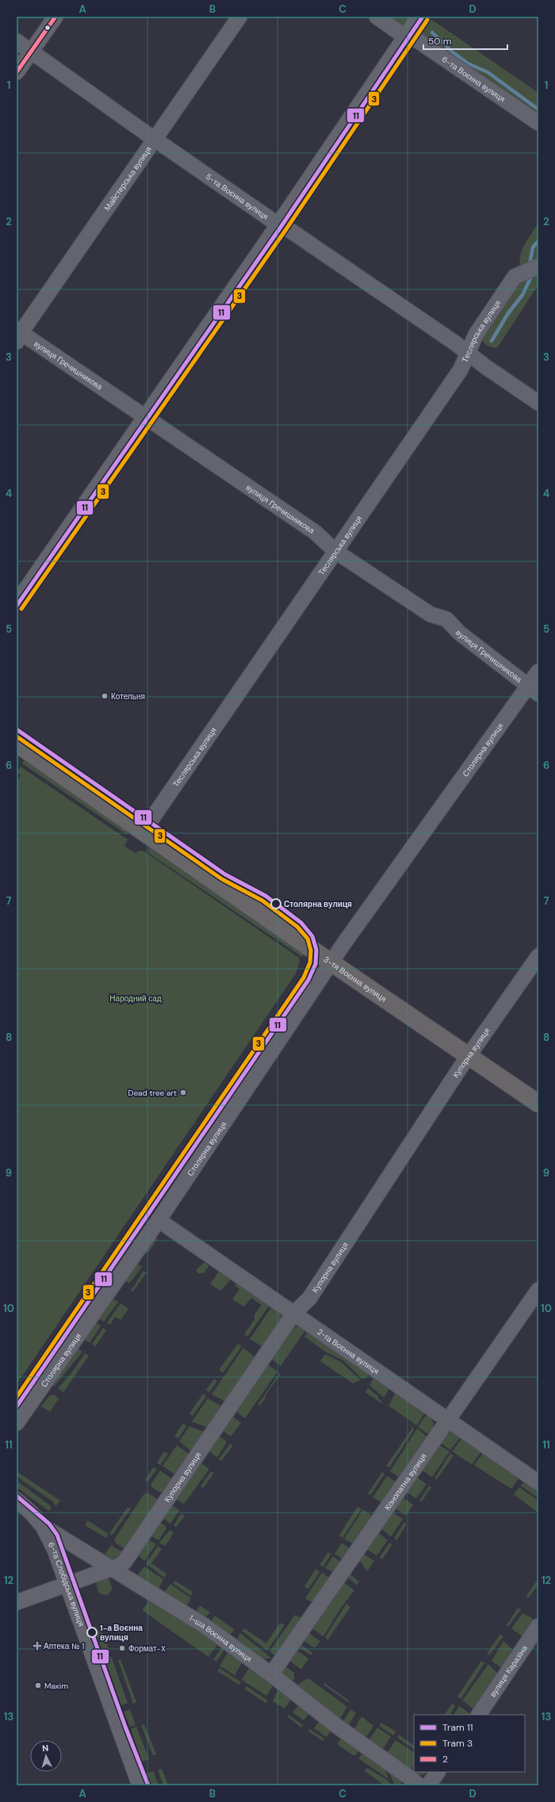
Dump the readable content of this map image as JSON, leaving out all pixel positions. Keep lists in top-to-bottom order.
{
  "streets": {
    "main road": ["3-тя Воєнна вулиця"],
    "street": [
      "6-та Воєнна вулиця",
      "Майстерська вулиця",
      "5-та Воєнна вулиця",
      "Теслярська вулиця",
      "вулиця Гречишникова",
      "Столярна вулиця",
      "Купорна вулиця",
      "2-га Воєнна вулиця",
      "Конопатна вулиця",
      "6-та Слобідська вулиця",
      "1-ша Воєнна вулиця",
      "вулиця Каразіна"
    ]
  },
  "crossings": [
    ["Майстерська вулиця", "5-та Воєнна вулиця"],
    ["Майстерська вулиця", "вулиця Гречишникова"],
    ["5-та Воєнна вулиця", "Теслярська вулиця"],
    ["Теслярська вулиця", "вулиця Гречишникова"],
    ["Теслярська вулиця", "3-тя Воєнна вулиця"],
    ["вулиця Гречишникова", "Столярна вулиця"],
    ["Столярна вулиця", "3-тя Воєнна вулиця"],
    ["Столярна вулиця", "2-га Воєнна вулиця"],
    ["3-тя Воєнна вулиця", "Купорна вулиця"],
    ["Купорна вулиця", "2-га Воєнна вулиця"],
    ["Купорна вулиця", "6-та Слобідська вулиця"],
    ["Купорна вулиця", "1-ша Воєнна вулиця"],
    ["2-га Воєнна вулиця", "Конопатна вулиця"],
    ["Конопатна вулиця", "1-ша Воєнна вулиця"],
    ["6-та Слобідська вулиця", "1-ша Воєнна вулиця"]
  ],
  "parks": ["Народний сад"],
  "places": {
    "other": [
      "Котельня",
      "Столярна вулиця",
      "Dead tree art",
      "1-а Воєнна вулиця",
      "Формат-X",
      "Maxim"
    ],
    "health": ["Аптека № 1"]
  },
  "lines": ["tram line 11", "transit line 2", "tram line 3"],
  "legend": ["Tram 11", "Tram 3", "2"],
  "scale_bar": "50 m",
  "north": "top",
  "grid": {
    "columns": [
      "A",
      "B",
      "C",
      "D"
    ],
    "rows": [
      "1",
      "2",
      "3",
      "4",
      "5",
      "6",
      "7",
      "8",
      "9",
      "10",
      "11",
      "12",
      "13"
    ]
  }
}
